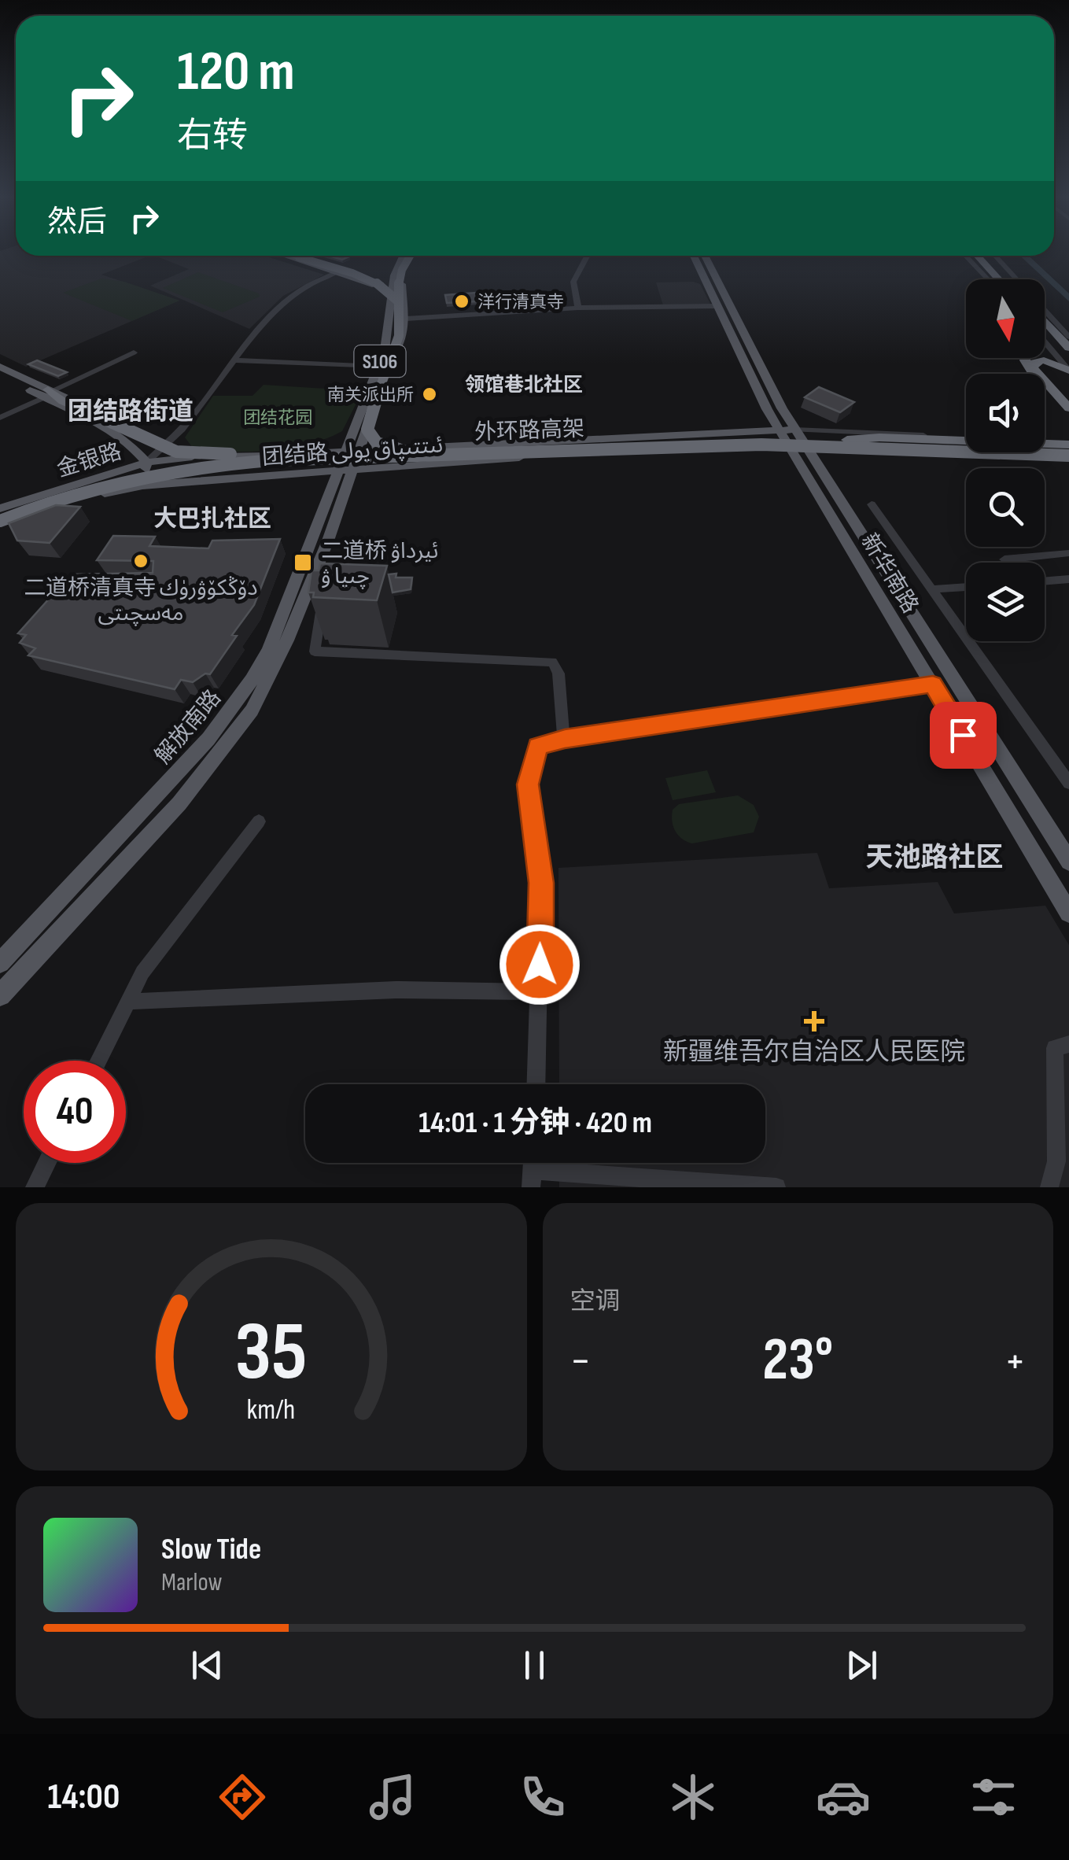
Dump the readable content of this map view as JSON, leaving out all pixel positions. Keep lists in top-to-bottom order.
{
  "streets": {
    "highway": ["外环路高架"],
    "main road": [
      "S106",
      "团结路 ئىتتىپاق يولى",
      "金银路",
      "新华南路",
      "解放南路"
    ]
  },
  "crossings": [
    ["S106", "团结路 ئىتتىپاق يولى"],
    ["S106", "解放南路"],
    ["外环路高架", "金银路"],
    ["团结路 ئىتتىپاق يولى", "金银路"],
    ["团结路 ئىتتىپاق يولى", "新华南路"],
    ["团结路 ئىتتىپاق يولى", "解放南路"]
  ],
  "districts": [
    "领馆巷北社区",
    "团结路街道",
    "大巴扎社区",
    "天池路社区"
  ],
  "parks": ["团结花园"],
  "places": {
    "other": ["洋行清真寺", "南关派出所", "二道桥清真寺 دۆڭكۆۋرۈك مەسچىتى"],
    "transit": ["二道桥 ئيرداۋ چىيا ۋ"],
    "health": ["新疆维吾尔自治区人民医院"]
  },
  "north": "bottom",
  "page": {
    "turn": ["120 m", "右转"],
    "then": "然后",
    "limit": "40",
    "trip": "14:01 · 1 分钟 · 420 m",
    "tile": "空调",
    "heat": ["−", "23°", "+"],
    "song": ["Slow Tide", "Marlow"],
    "tabs": "14:00",
    "gauge": ["35", "km/h"]
  }
}
